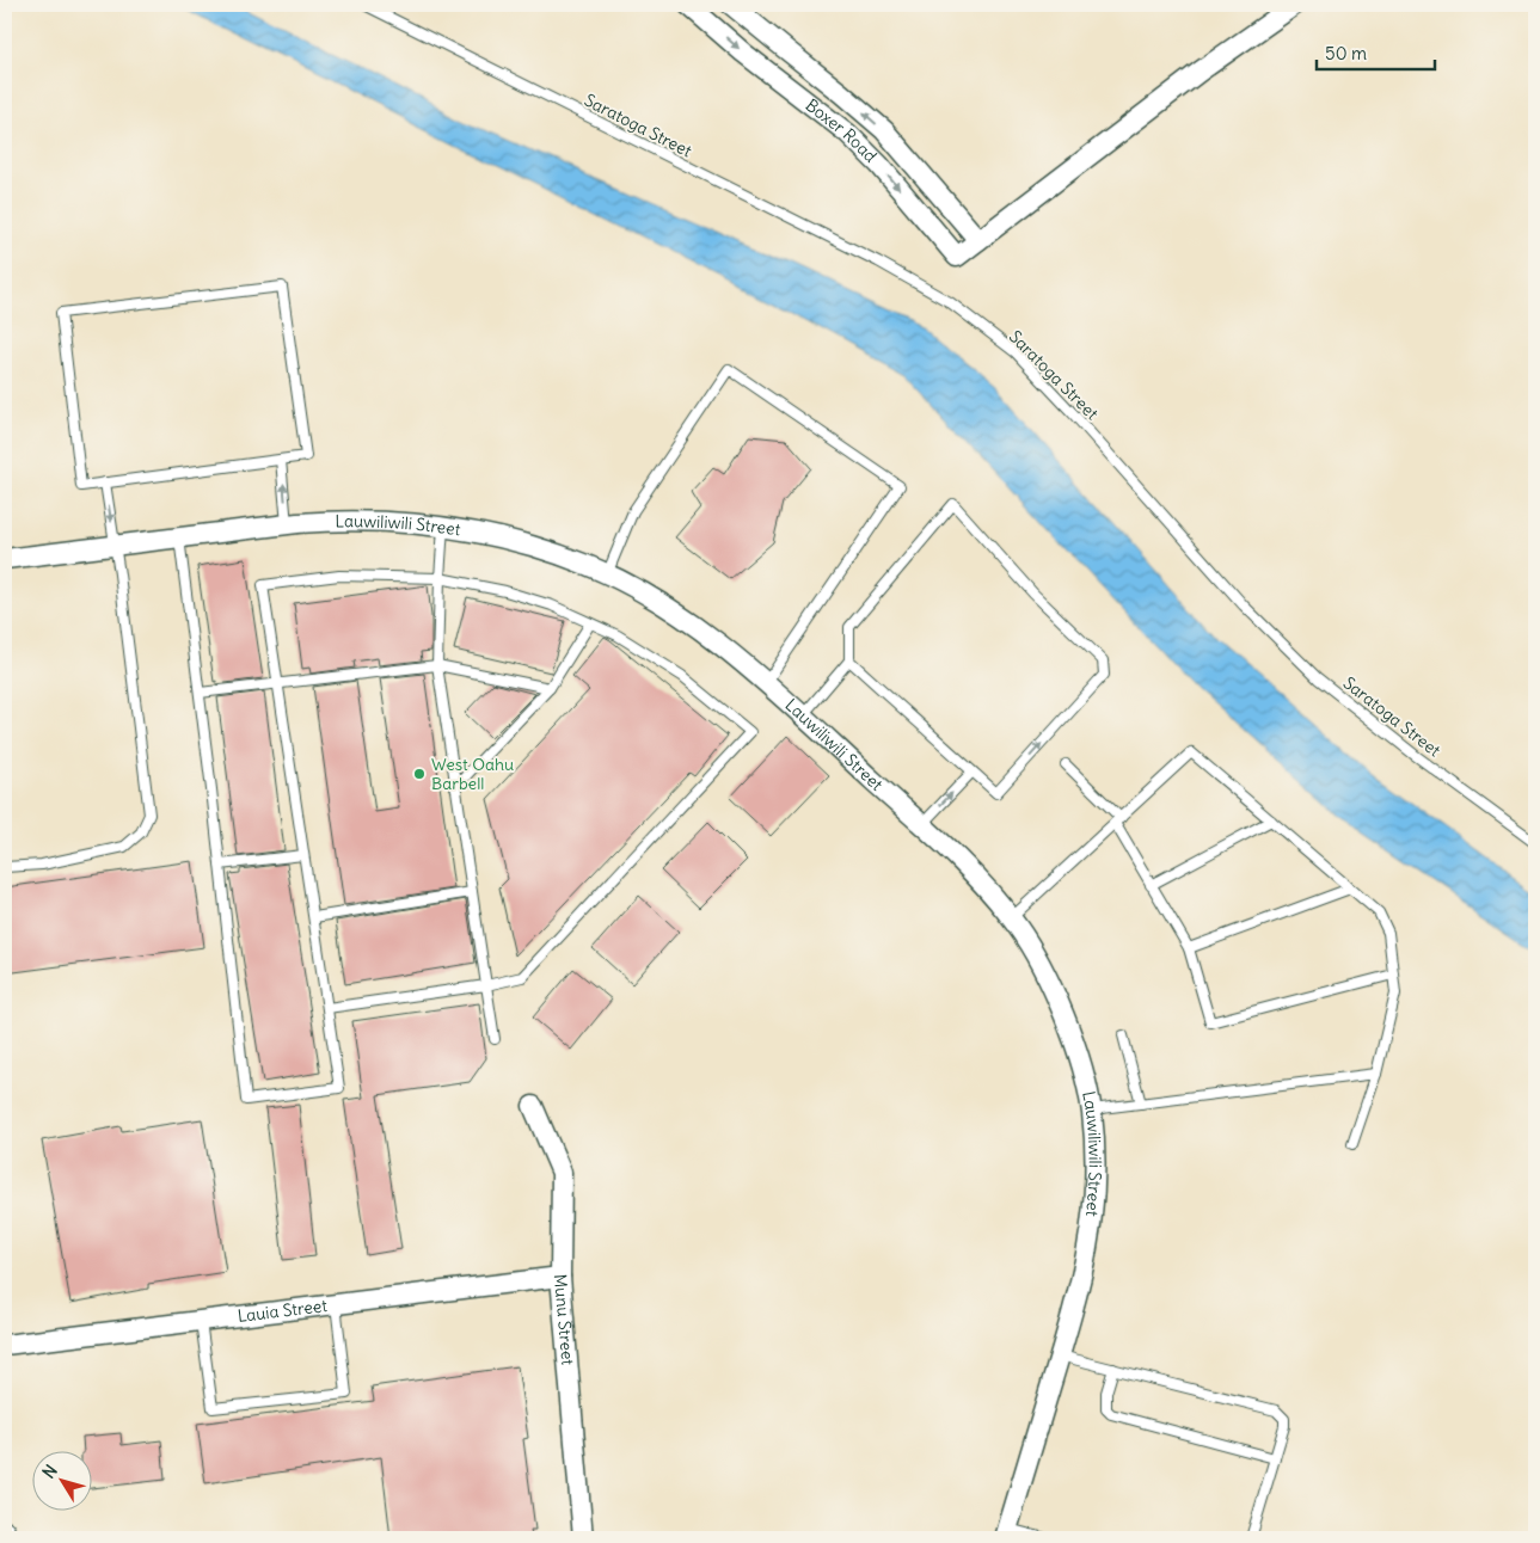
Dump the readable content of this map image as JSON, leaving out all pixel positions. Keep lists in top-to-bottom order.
{
  "streets": {
    "street": [
      "Boxer Road",
      "Lauwiliwili Street",
      "Lauia Street",
      "Munu Street"
    ],
    "lane": ["Saratoga Street"]
  },
  "crossings": [
    ["Lauia Street", "Munu Street"]
  ],
  "places": ["West Oahu Barbell"],
  "scale_bar": "50 m",
  "north": "top left"
}
